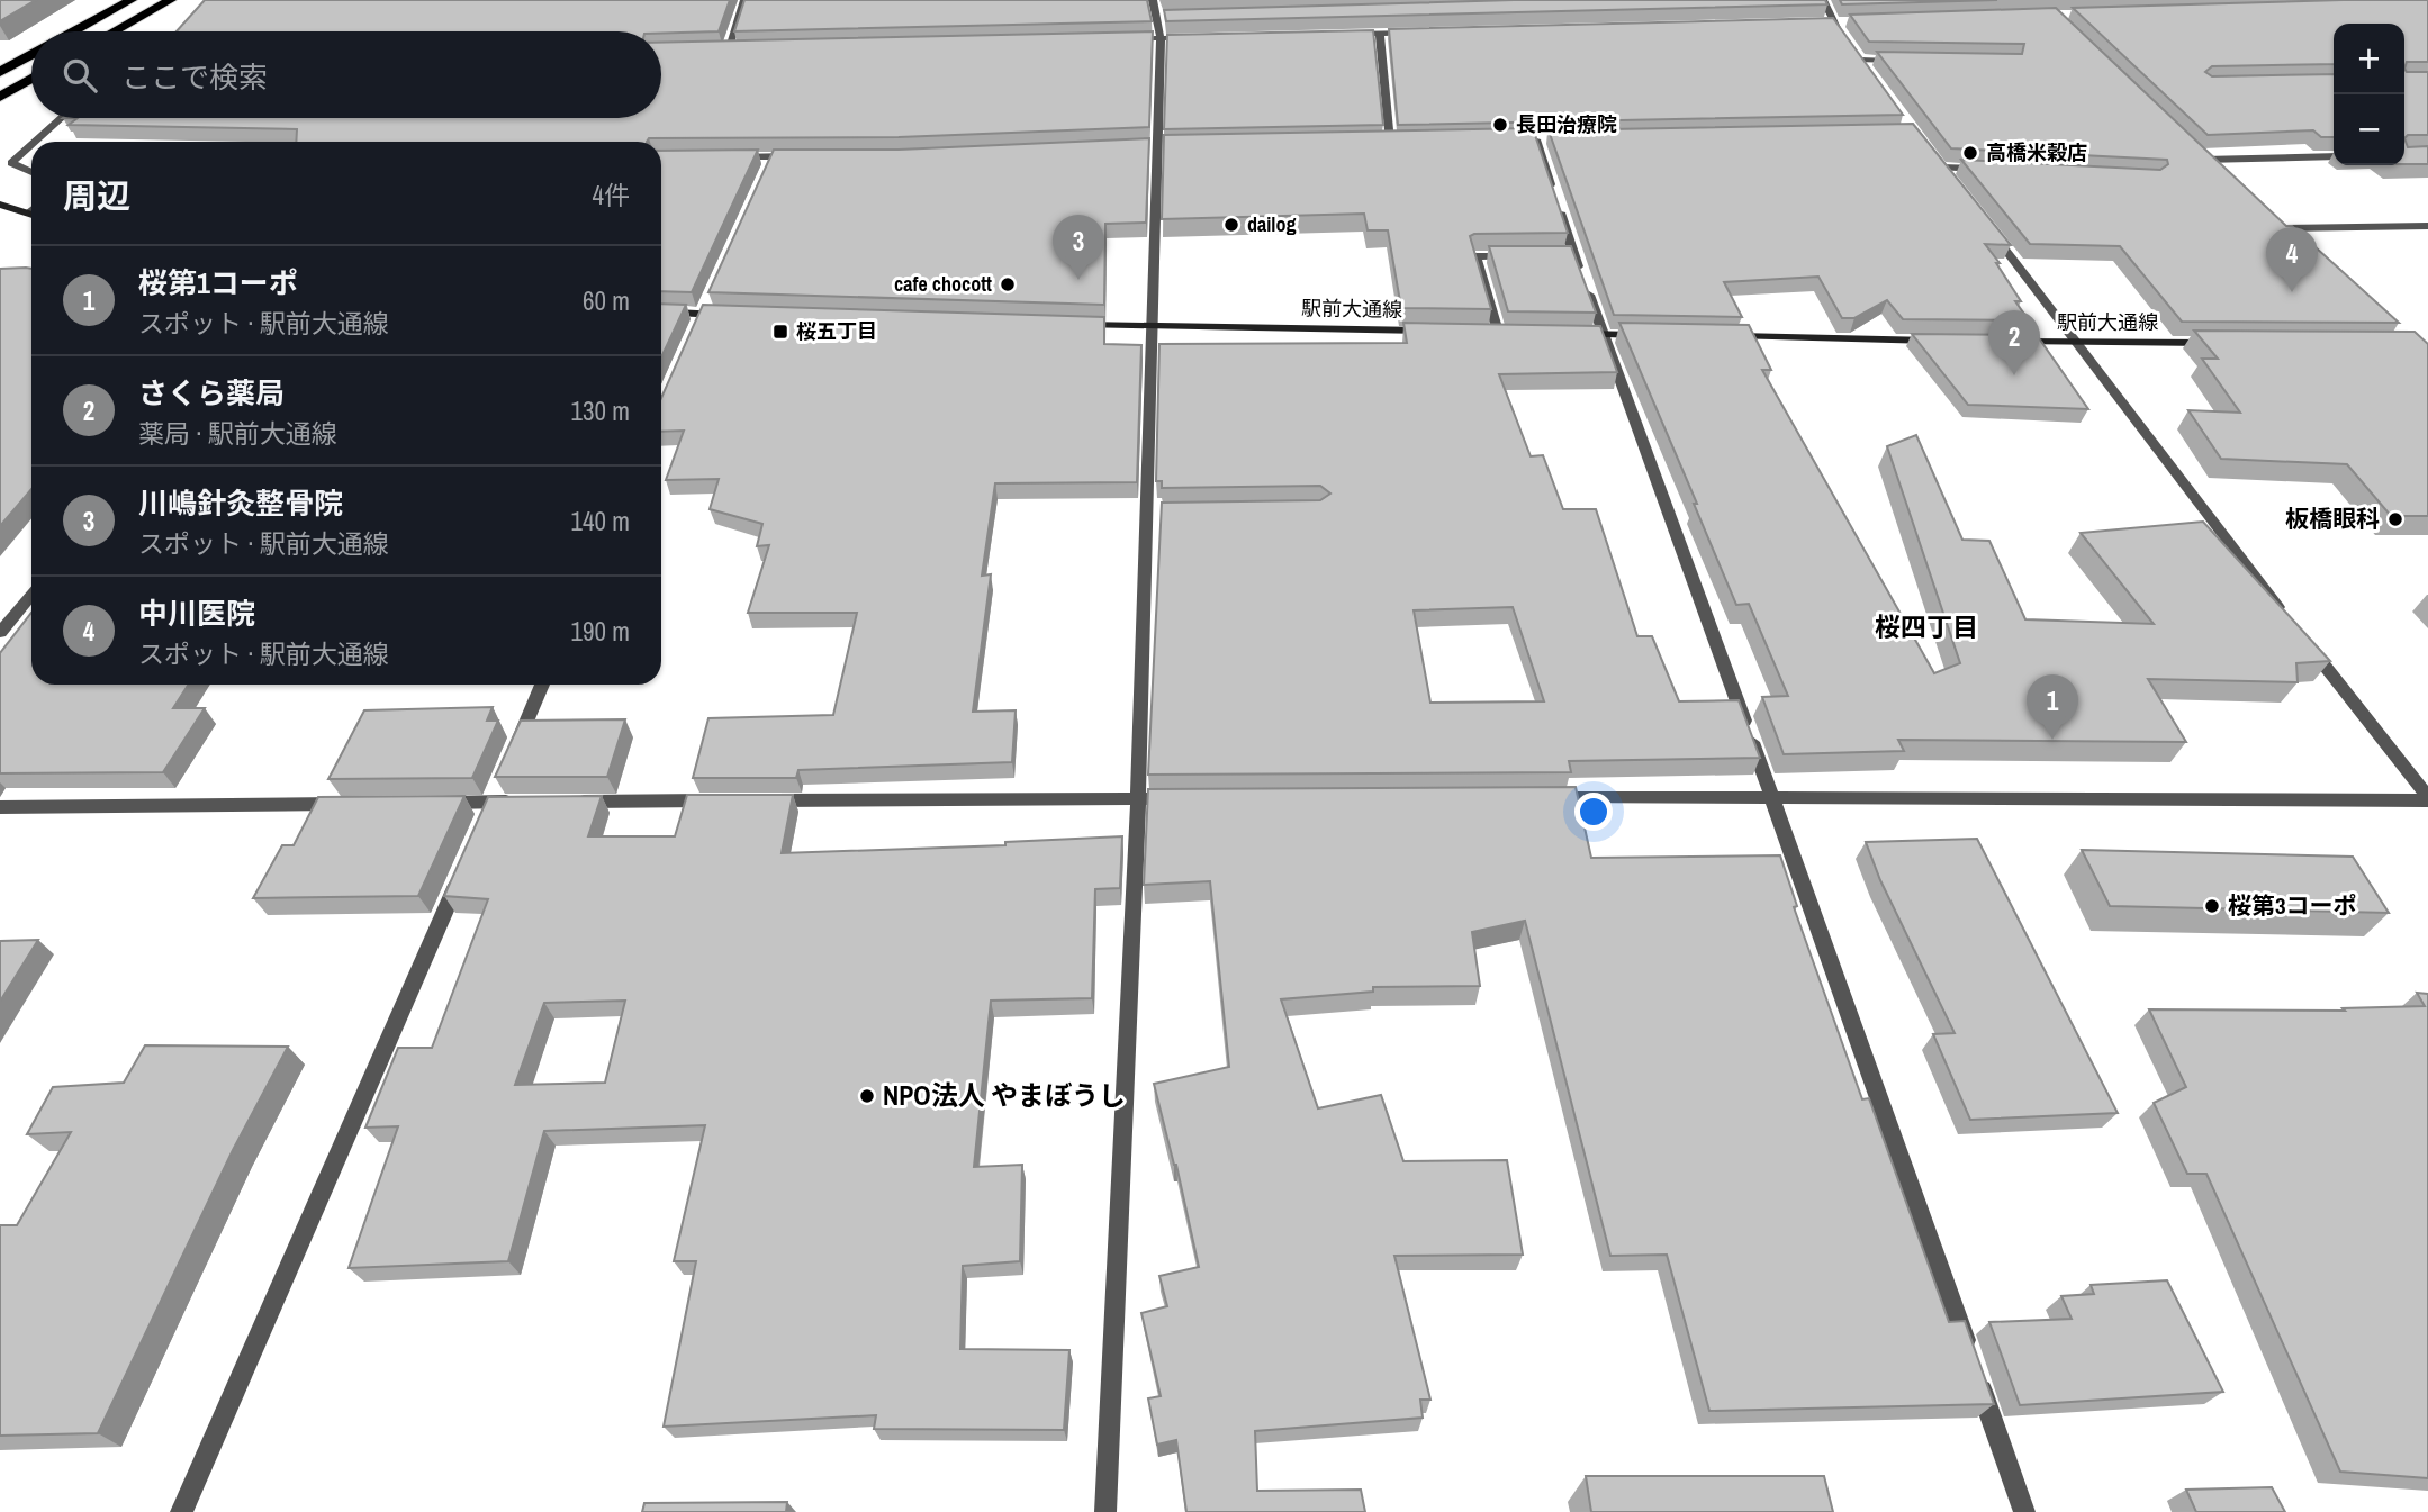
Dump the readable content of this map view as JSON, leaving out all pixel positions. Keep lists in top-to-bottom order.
{
  "streets": {
    "street": ["駅前大通線"]
  },
  "districts": ["桜四丁目"],
  "places": {
    "other": [
      "長田治療院",
      "高橋米穀店",
      "dailog",
      "cafe chocott",
      "板橋眼科",
      "桜第3コーポ",
      "NPO法人 やまぼうし"
    ],
    "transit": ["桜五丁目"]
  },
  "page": {
    "map_buttons": ["+", "−"],
    "search": "ここで検索",
    "heading": ["周辺", "4件"],
    "pins": [
      "3",
      "4",
      "2",
      "1"
    ],
    "list": [
      {
        "mark": "1",
        "name": "桜第1コーポ",
        "note": "スポット · 駅前大通線",
        "value": "60 m"
      },
      {
        "mark": "2",
        "name": "さくら薬局",
        "note": "薬局 · 駅前大通線",
        "value": "130 m"
      },
      {
        "mark": "3",
        "name": "川嶋針灸整骨院",
        "note": "スポット · 駅前大通線",
        "value": "140 m"
      },
      {
        "mark": "4",
        "name": "中川医院",
        "note": "スポット · 駅前大通線",
        "value": "190 m"
      }
    ]
  }
}
